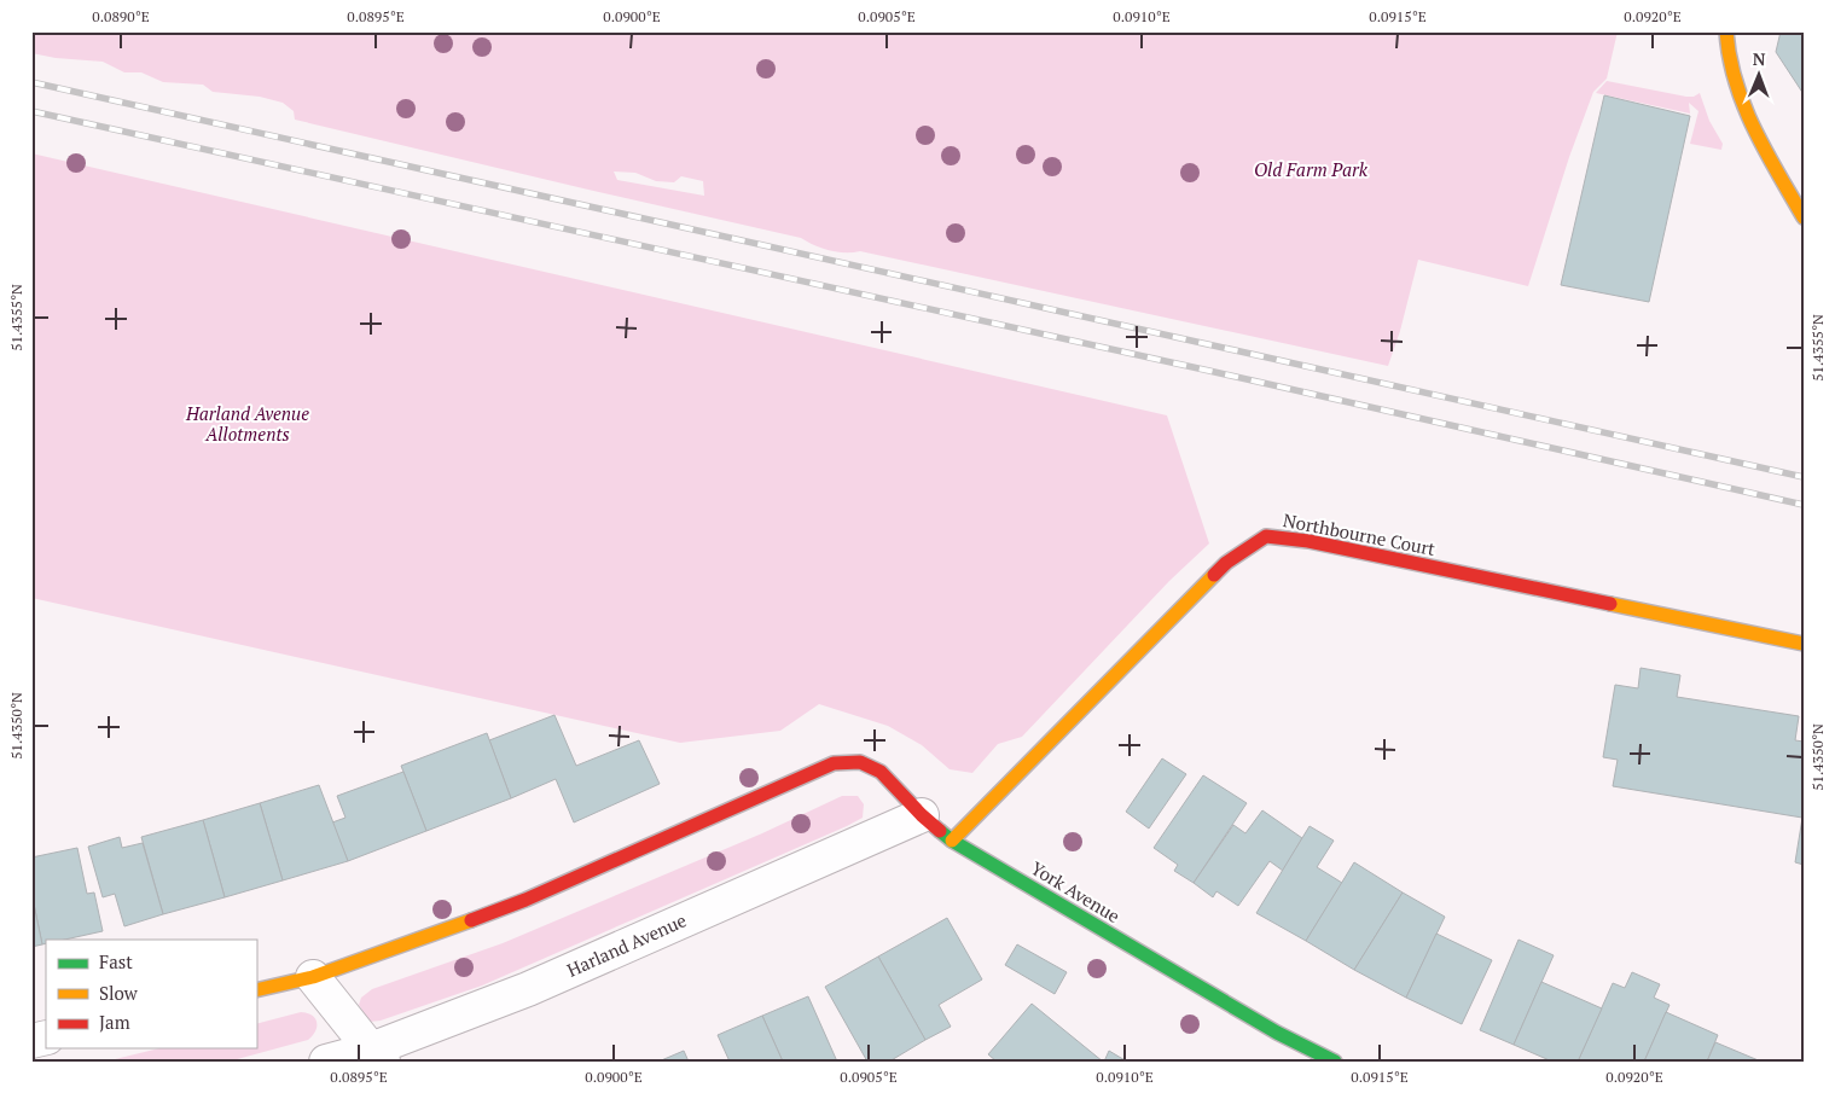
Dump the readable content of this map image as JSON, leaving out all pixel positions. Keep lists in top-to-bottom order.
{
  "streets": {
    "street": ["Northbourne Court", "York Avenue", "Harland Avenue"]
  },
  "crossings": [
    ["Northbourne Court", "York Avenue"],
    ["York Avenue", "Harland Avenue"]
  ],
  "parks": ["Old Farm Park", "Harland Avenue Allotments"],
  "legend": ["Fast", "Slow", "Jam"],
  "north": "top",
  "coordinates": [
    "0.0890°E",
    "0.0895°E",
    "0.0900°E",
    "0.0905°E",
    "0.0910°E",
    "0.0915°E",
    "0.0920°E",
    "51.4355°N",
    "51.4350°N"
  ]
}
